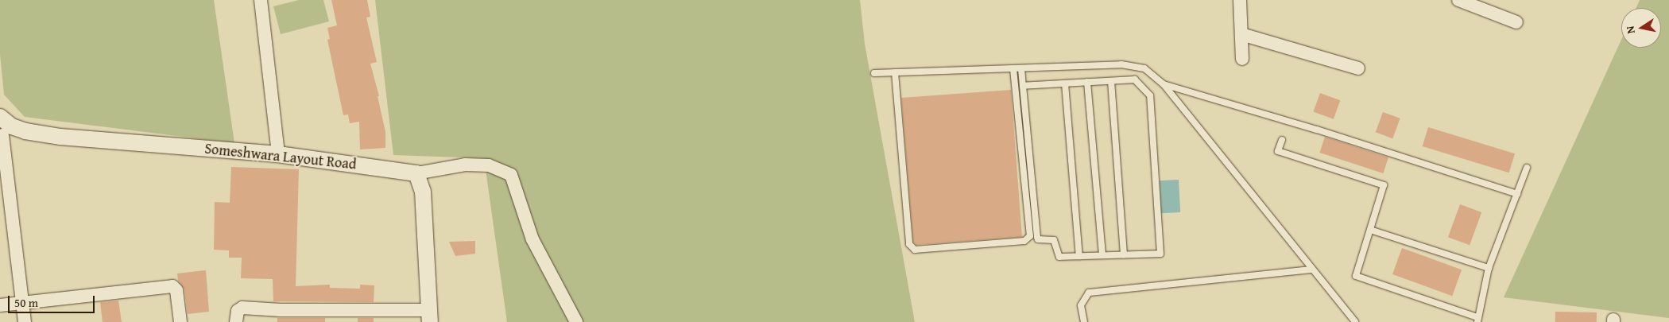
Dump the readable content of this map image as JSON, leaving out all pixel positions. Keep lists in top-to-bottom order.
{
  "streets": {
    "street": ["Someshwara Layout Road"]
  },
  "scale_bar": "50 m",
  "north": "left"
}
